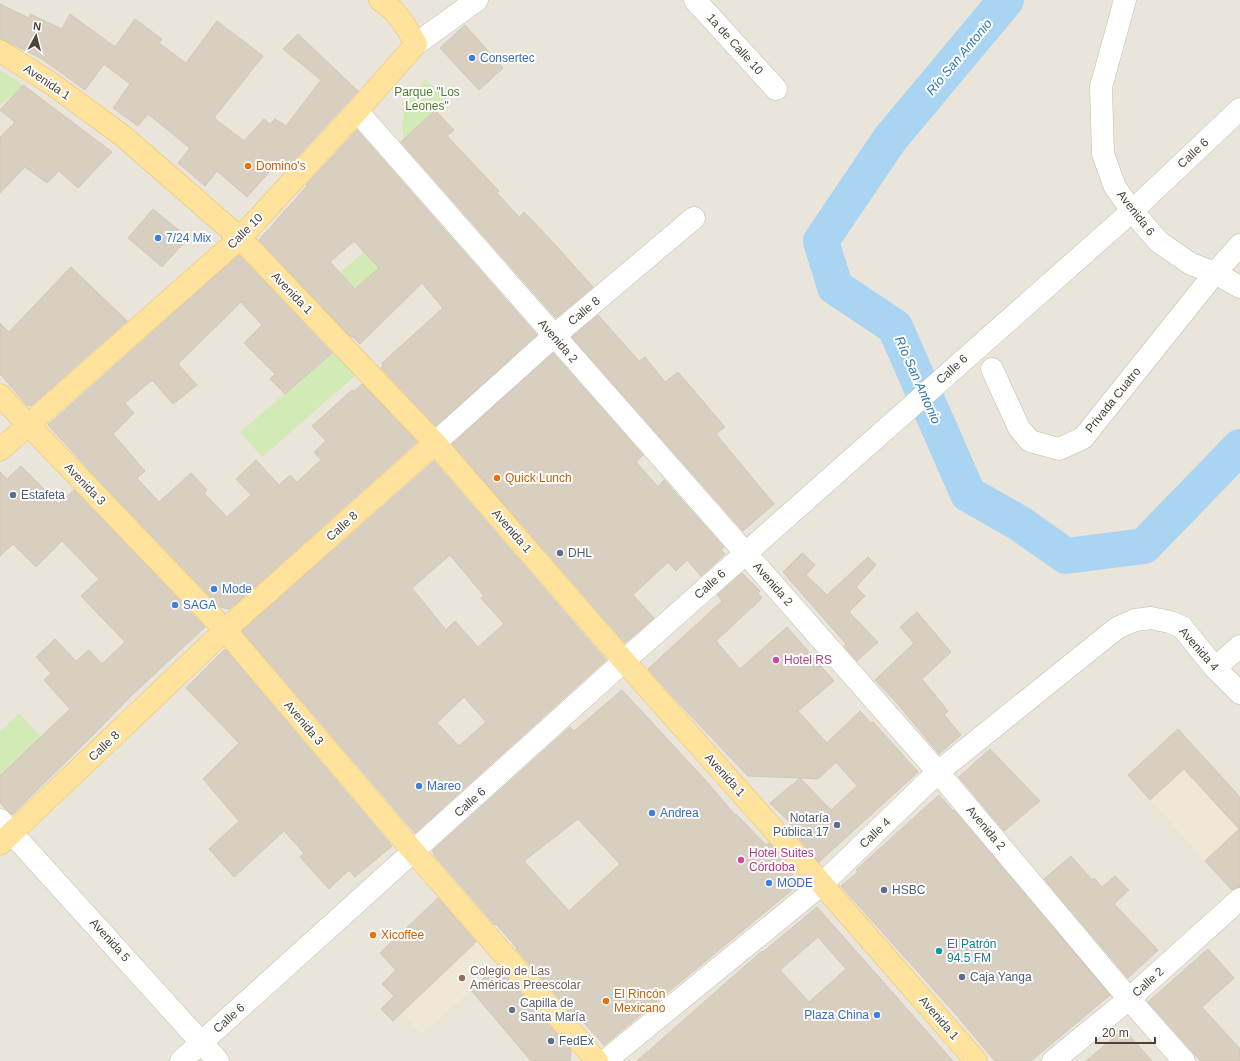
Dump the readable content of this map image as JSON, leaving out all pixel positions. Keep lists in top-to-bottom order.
{
  "streets": {
    "main road": [
      "Avenida 1",
      "Calle 10",
      "Calle 8",
      "Avenida 3"
    ],
    "street": [
      "1a de Calle 10",
      "Calle 6",
      "Avenida 6",
      "Avenida 2",
      "Privada Cuatro",
      "Avenida 4",
      "Calle 4",
      "Avenida 5",
      "Calle 2"
    ]
  },
  "crossings": [
    ["Avenida 1", "Calle 6"],
    ["Avenida 1", "Calle 10"],
    ["Avenida 1", "Calle 8"],
    ["Avenida 1", "Calle 4"],
    ["Calle 6", "Avenida 6"],
    ["Calle 6", "Avenida 2"],
    ["Calle 6", "Avenida 3"],
    ["Calle 6", "Avenida 5"],
    ["Avenida 6", "Privada Cuatro"],
    ["Calle 10", "Avenida 2"],
    ["Calle 10", "Avenida 3"],
    ["Calle 8", "Avenida 2"],
    ["Calle 8", "Avenida 3"],
    ["Calle 8", "Avenida 5"],
    ["Avenida 2", "Calle 4"],
    ["Avenida 2", "Calle 2"],
    ["Avenida 4", "Calle 4"]
  ],
  "water": ["Río San Antonio"],
  "parks": ["Parque \"Los Leones\""],
  "places": [
    "Consertec",
    "Domino's",
    "7/24 Mix",
    "Quick Lunch",
    "Estafeta",
    "DHL",
    "Mode",
    "SAGA",
    "Hotel RS",
    "Mareo",
    "Andrea",
    "Notaría Pública 17",
    "Hotel Suites Córdoba",
    "MODE",
    "HSBC",
    "Xicoffee",
    "El Patrón 94.5 FM",
    "Caja Yanga",
    "Colegio de Las Américas Preescolar",
    "El Rincón Mexicano",
    "Capilla de Santa María",
    "Plaza China",
    "FedEx"
  ],
  "scale_bar": "20 m",
  "north": "top"
}
